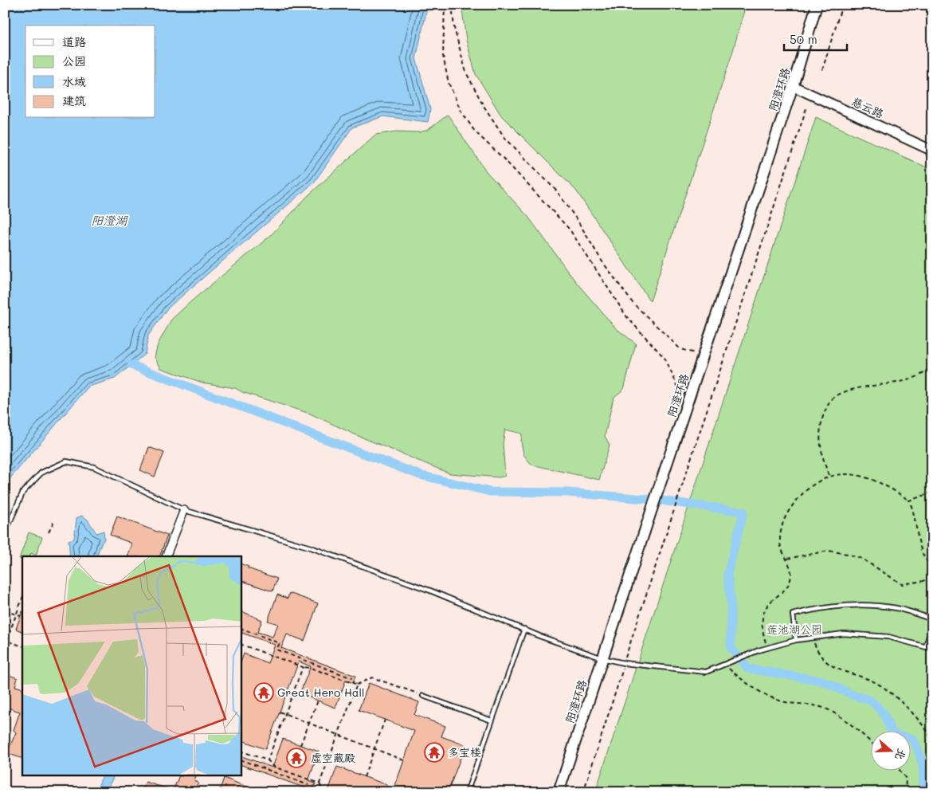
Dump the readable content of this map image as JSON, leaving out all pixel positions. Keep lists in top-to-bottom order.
{
  "streets": {
    "main road": ["阳澄环路"],
    "street": ["慈云路"]
  },
  "crossings": [
    ["阳澄环路", "慈云路"]
  ],
  "water": ["阳澄湖"],
  "parks": ["莲池湖公园"],
  "places": {
    "temple": ["Great Hero Hall", "多宝楼", "虚空藏殿"]
  },
  "legend": [
    "道路",
    "公园",
    "水域",
    "建筑"
  ],
  "scale_bar": "50 m",
  "north": "right"
}
